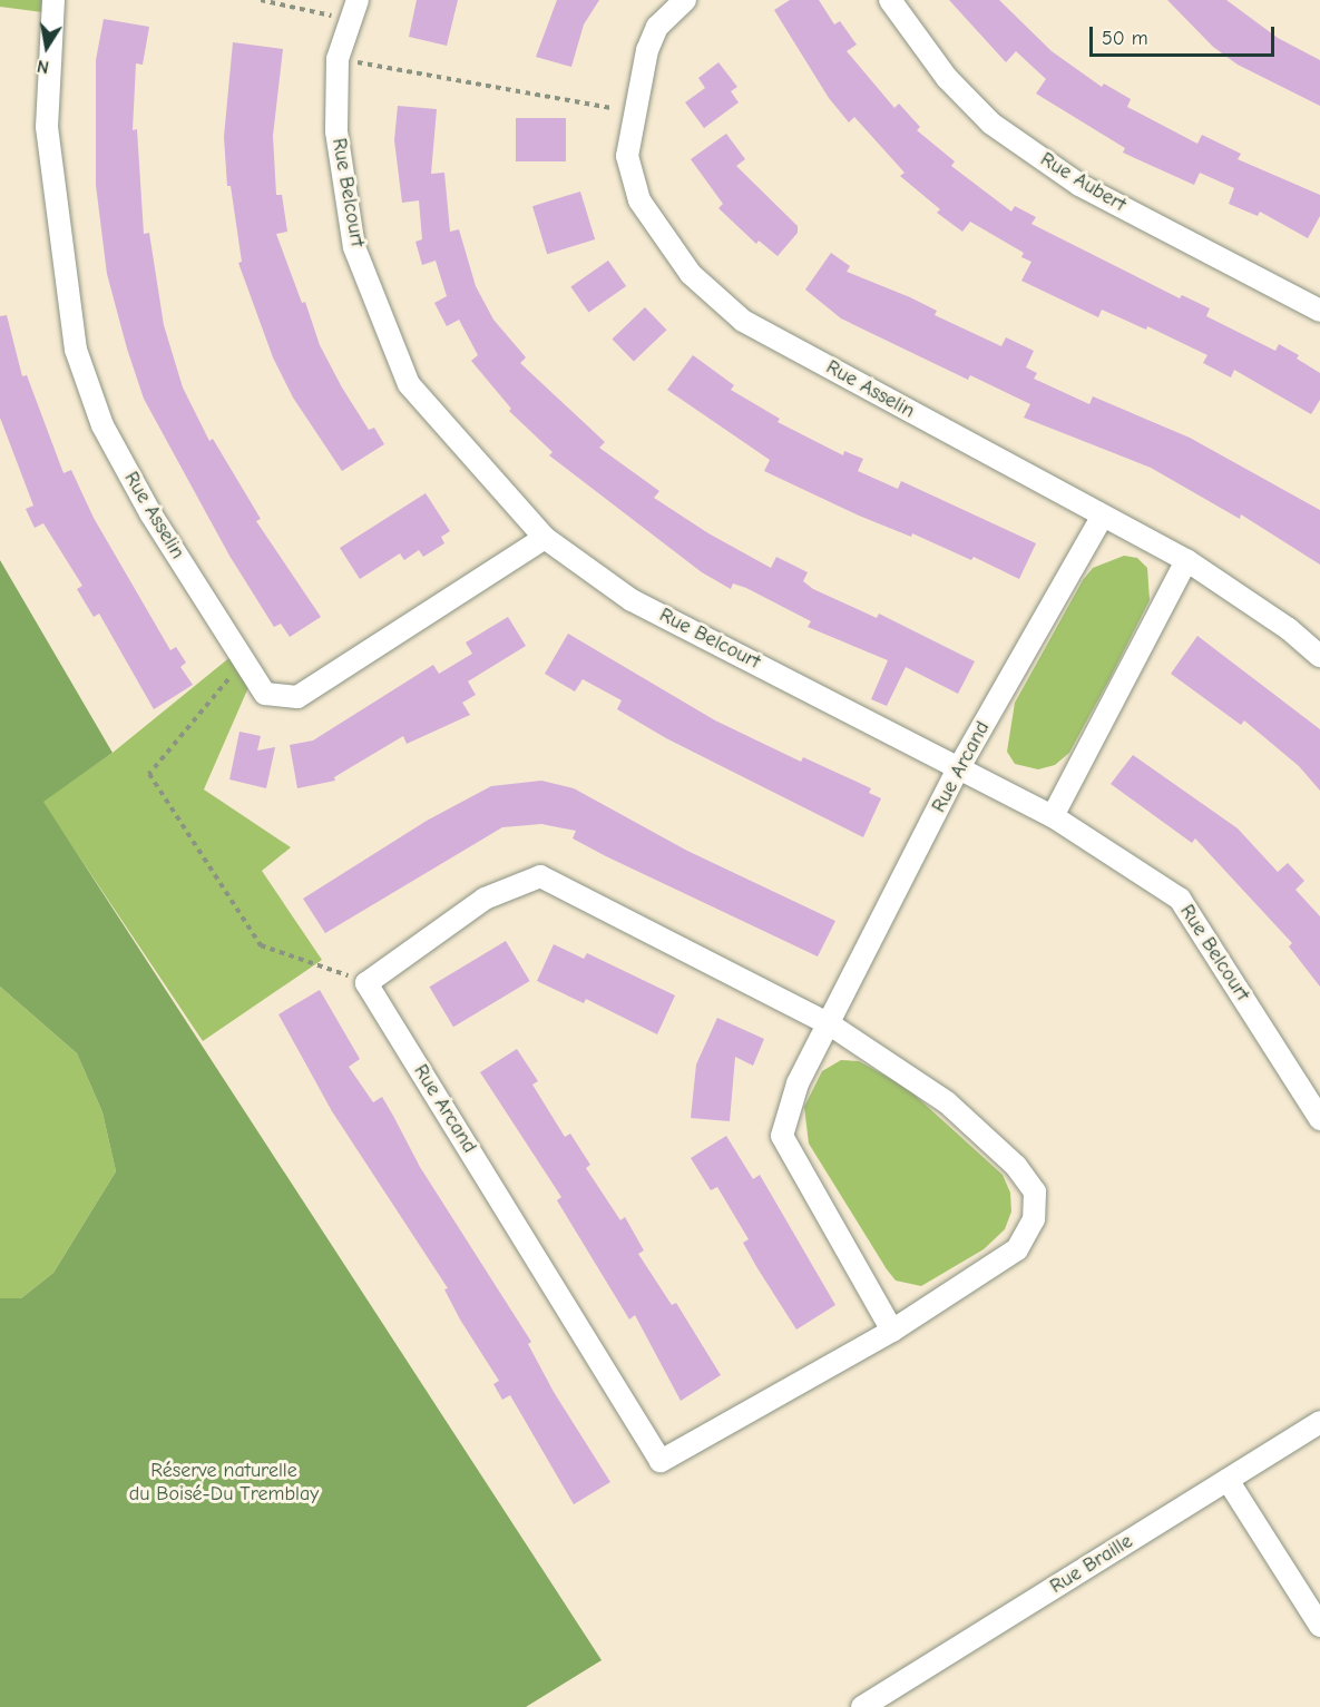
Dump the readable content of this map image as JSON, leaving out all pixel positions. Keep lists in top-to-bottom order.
{
  "streets": {
    "street": [
      "Rue Aubert",
      "Rue Belcourt",
      "Rue Asselin",
      "Rue Arcand",
      "Rue Braille"
    ]
  },
  "crossings": [
    ["Rue Belcourt", "Rue Asselin"],
    ["Rue Belcourt", "Rue Arcand"],
    ["Rue Asselin", "Rue Arcand"]
  ],
  "parks": ["Réserve naturelle du Boisé-Du Tremblay"],
  "scale_bar": "50 m",
  "north": "bottom"
}
